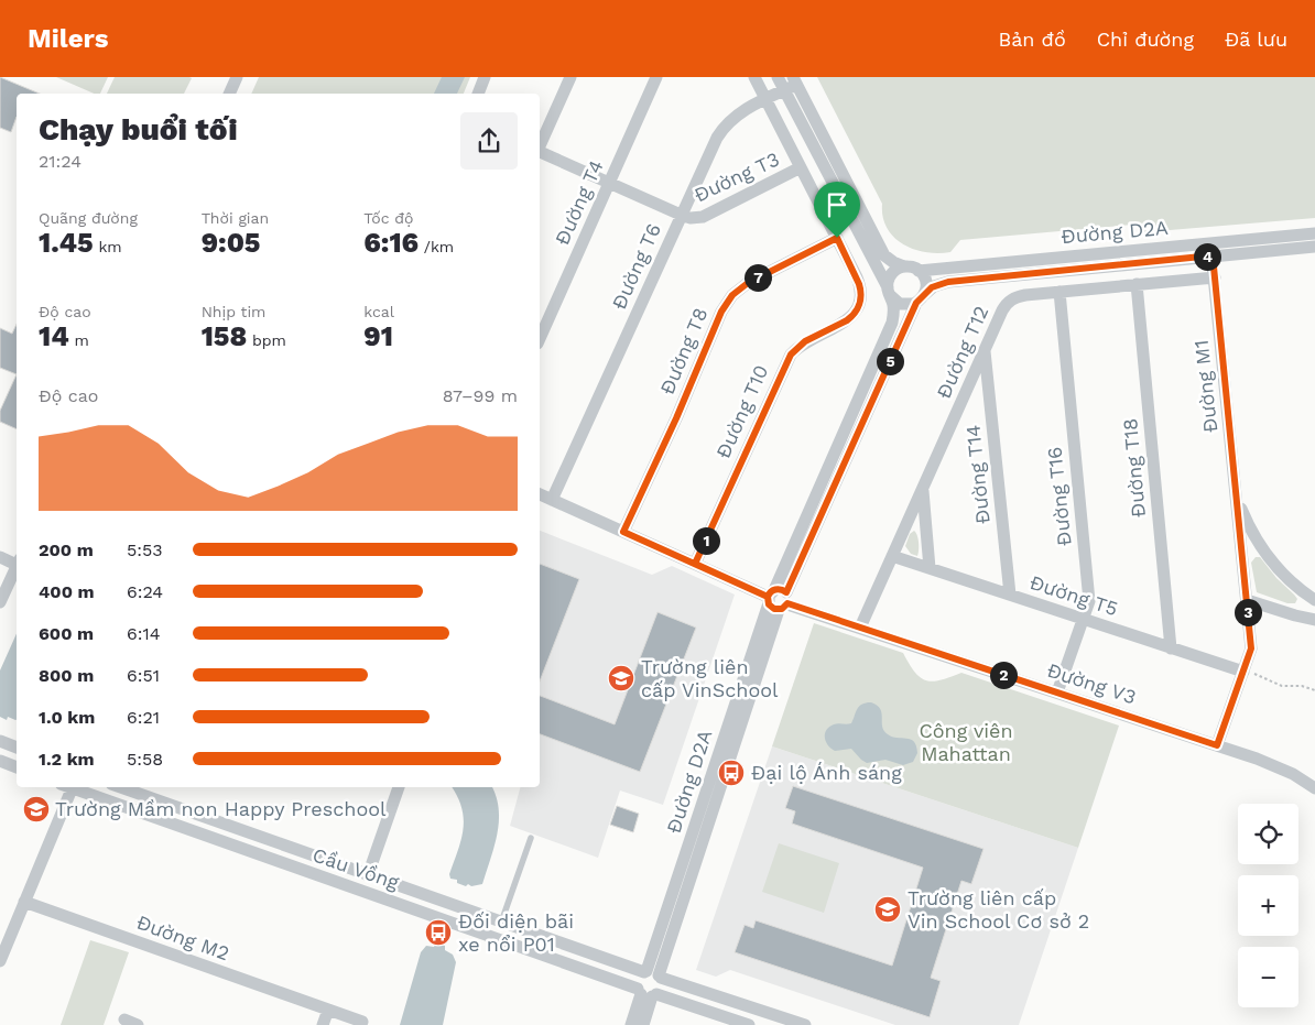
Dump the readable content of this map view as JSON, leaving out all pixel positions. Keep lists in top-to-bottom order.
{
  "streets": {
    "street": [
      "Đường T3",
      "Đường T4",
      "Đường D2A",
      "Đường T6",
      "Đường T8",
      "Đường T12",
      "Đường M1",
      "Đường T10",
      "Đường T18",
      "Đường T14",
      "Đường T16",
      "Đường T5",
      "Đường V3",
      "Cầu Vồng",
      "Đường M2"
    ]
  },
  "crossings": [
    ["Đường T3", "Đường T4"],
    ["Đường T3", "Đường T6"],
    ["Đường D2A", "Đường T6"],
    ["Đường D2A", "Đường M1"],
    ["Đường D2A", "Đường V3"],
    ["Đường D2A", "Cầu Vồng"],
    ["Đường T6", "Đường V3"],
    ["Đường T8", "Đường T10"],
    ["Đường T8", "Đường V3"],
    ["Đường T12", "Đường M1"],
    ["Đường T12", "Đường T18"],
    ["Đường T12", "Đường T14"],
    ["Đường T12", "Đường T16"],
    ["Đường T12", "Đường T5"],
    ["Đường T12", "Đường V3"],
    ["Đường M1", "Đường T5"],
    ["Đường M1", "Đường V3"],
    ["Đường T10", "Đường V3"],
    ["Đường T18", "Đường T5"],
    ["Đường T14", "Đường T5"],
    ["Đường T16", "Đường T5"],
    ["Đường T16", "Đường V3"]
  ],
  "parks": ["Công viên Mahattan"],
  "places": {
    "school or university": ["Trường liên cấp VinSchool", "Trường Mầm non Happy Preschool", "Trường liên cấp Vin School Cơ sở 2"],
    "bus stop": ["Đại lộ Ánh sáng", "Đối diện bãi xe nổi P01"]
  },
  "page": {
    "header": "Milers",
    "nav": ["Bản đồ", "Chỉ đường", "Đã lưu"],
    "heading": ["Chạy buổi tối", "21:24"],
    "stats": [
      ["Quãng đường", "1.45 km"],
      ["Thời gian", "9:05"],
      ["Tốc độ", "6:16 /km"],
      ["Độ cao", "14 m"],
      ["Nhịp tim", "158 bpm"],
      ["kcal", "91"]
    ],
    "pins": [
      "4",
      "7",
      "5",
      "1",
      "3",
      "2"
    ],
    "chart": ["Độ cao", "87–99 m"],
    "list": [
      {
        "name": "200 m",
        "note": "5:53"
      },
      {
        "name": "400 m",
        "note": "6:24"
      },
      {
        "name": "600 m",
        "note": "6:14"
      },
      {
        "name": "800 m",
        "note": "6:51"
      },
      {
        "name": "1.0 km",
        "note": "6:21"
      },
      {
        "name": "1.2 km",
        "note": "5:58"
      }
    ],
    "map_buttons": ["+", "−"]
  }
}
